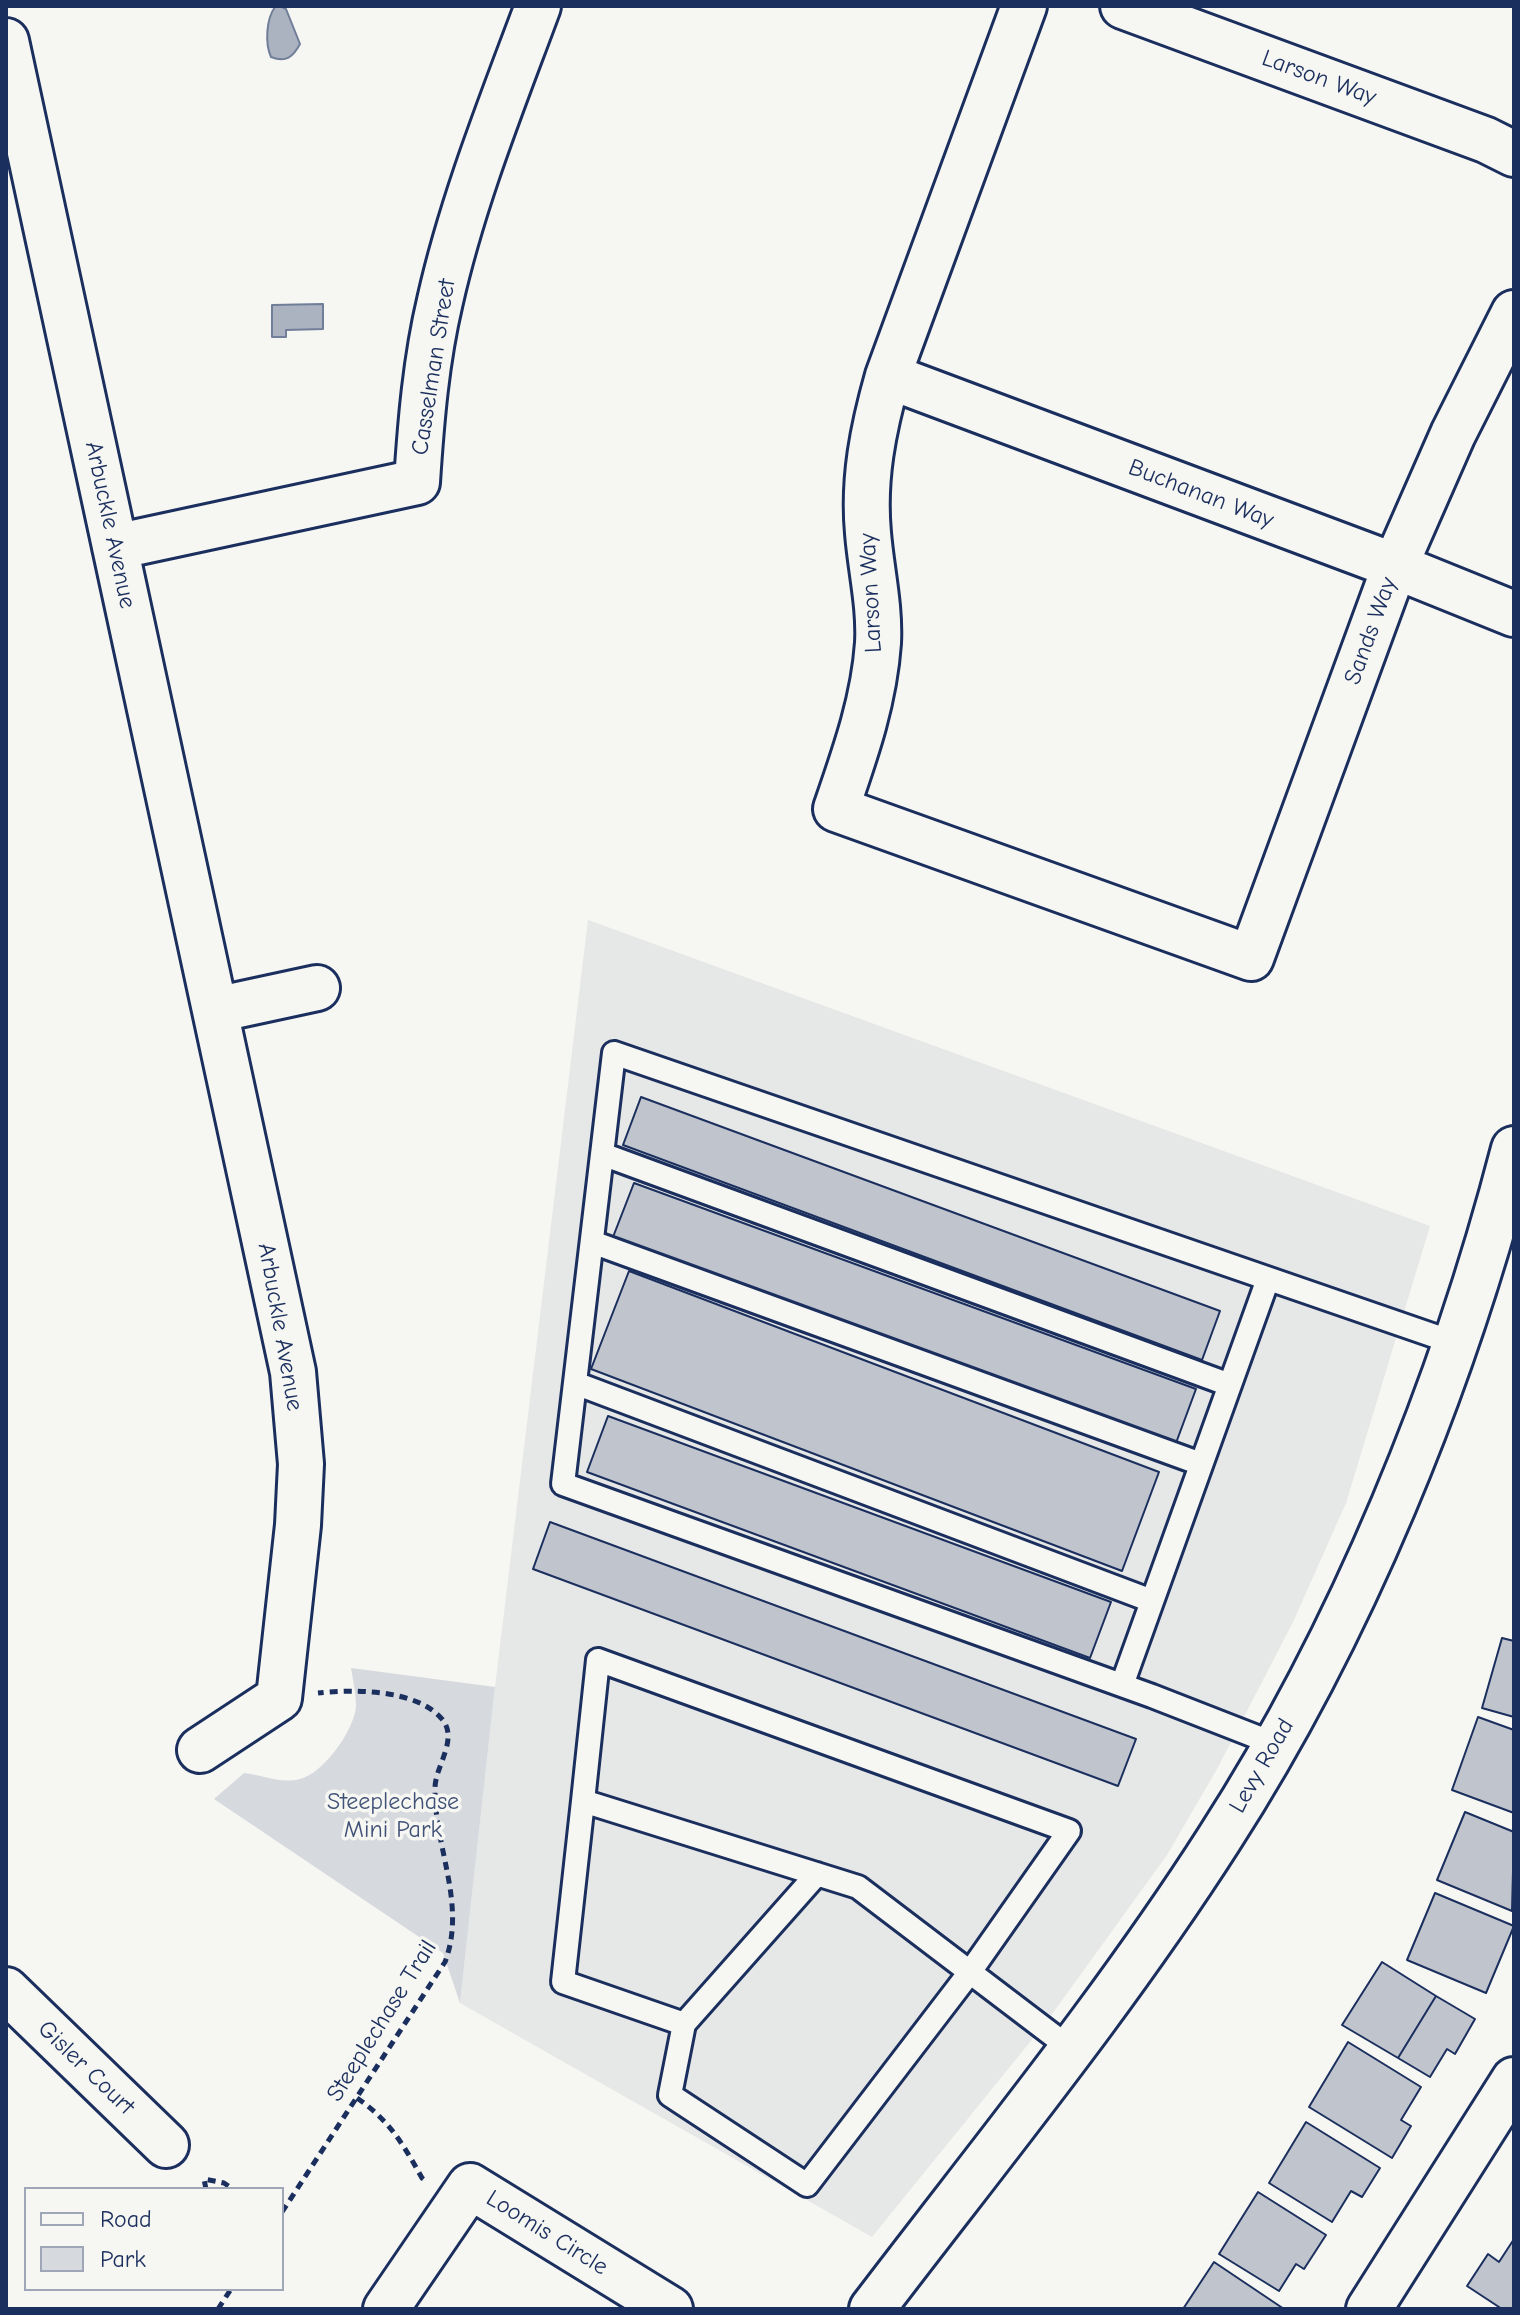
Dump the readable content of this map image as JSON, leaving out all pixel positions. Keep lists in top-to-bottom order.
{
  "streets": {
    "street": [
      "Larson Way",
      "Casselman Street",
      "Buchanan Way",
      "Arbuckle Avenue",
      "Sands Way",
      "Levy Road",
      "Gisler Court",
      "Loomis Circle"
    ],
    "path": ["Steeplechase Trail"]
  },
  "crossings": [
    ["Larson Way", "Buchanan Way"],
    ["Larson Way", "Sands Way"],
    ["Casselman Street", "Arbuckle Avenue"],
    ["Buchanan Way", "Sands Way"],
    ["Arbuckle Avenue", "Steeplechase Trail"]
  ],
  "parks": ["Steeplechase Mini Park"],
  "legend": ["Road", "Park"]
}
